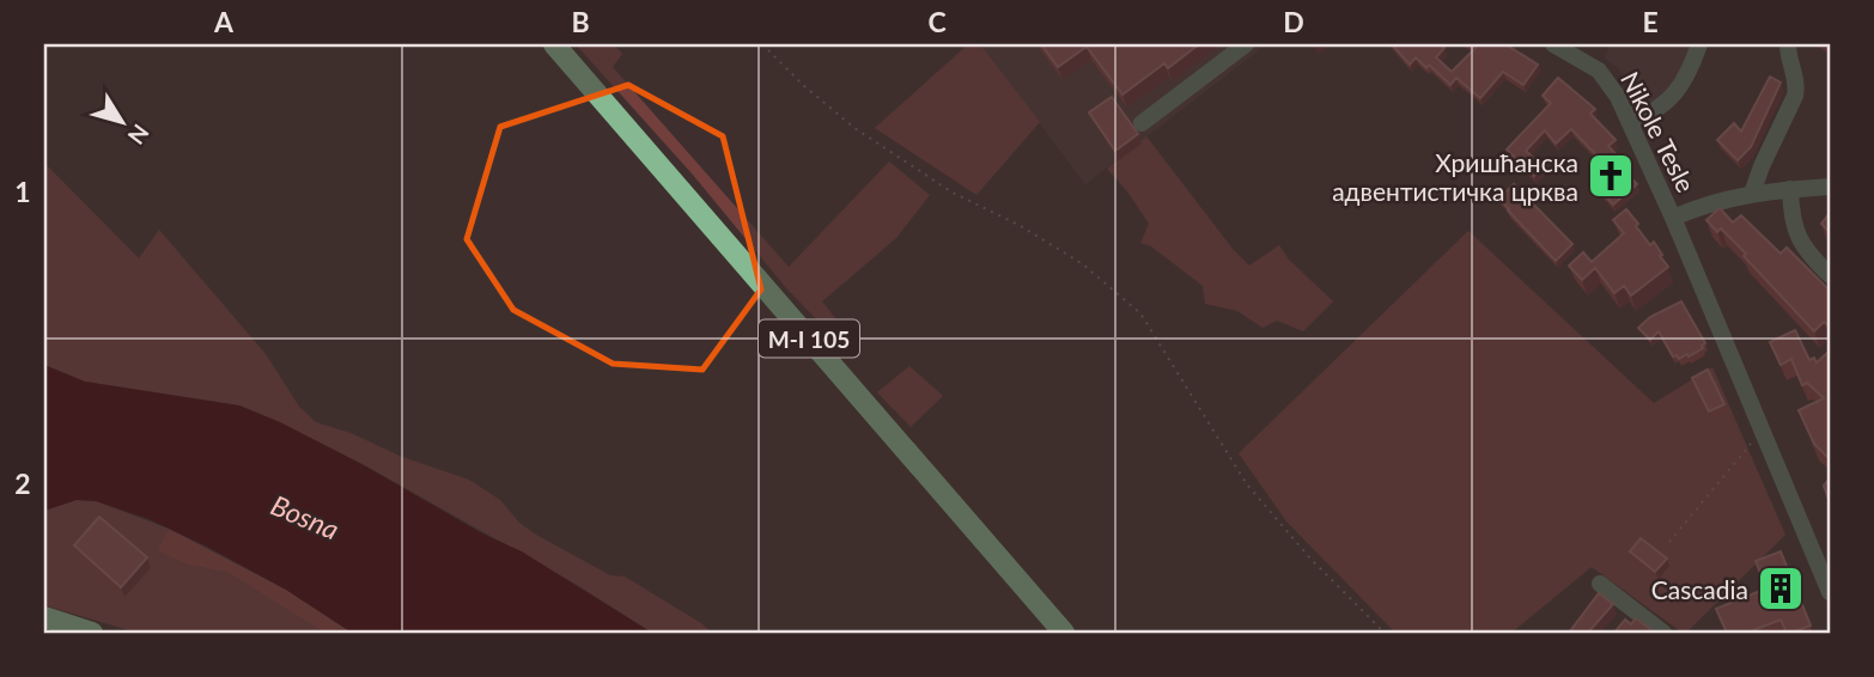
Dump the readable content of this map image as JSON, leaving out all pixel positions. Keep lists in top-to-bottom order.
{
  "streets": {
    "main road": ["M-I 105"],
    "street": ["Nikole Tesle"]
  },
  "water": ["Bosna"],
  "places": {
    "church": ["Хришћанска адвентистичка црква"],
    "building": ["Cascadia"]
  },
  "north": "bottom right",
  "grid": {
    "columns": [
      "A",
      "B",
      "C",
      "D",
      "E"
    ],
    "rows": ["1", "2"]
  }
}
